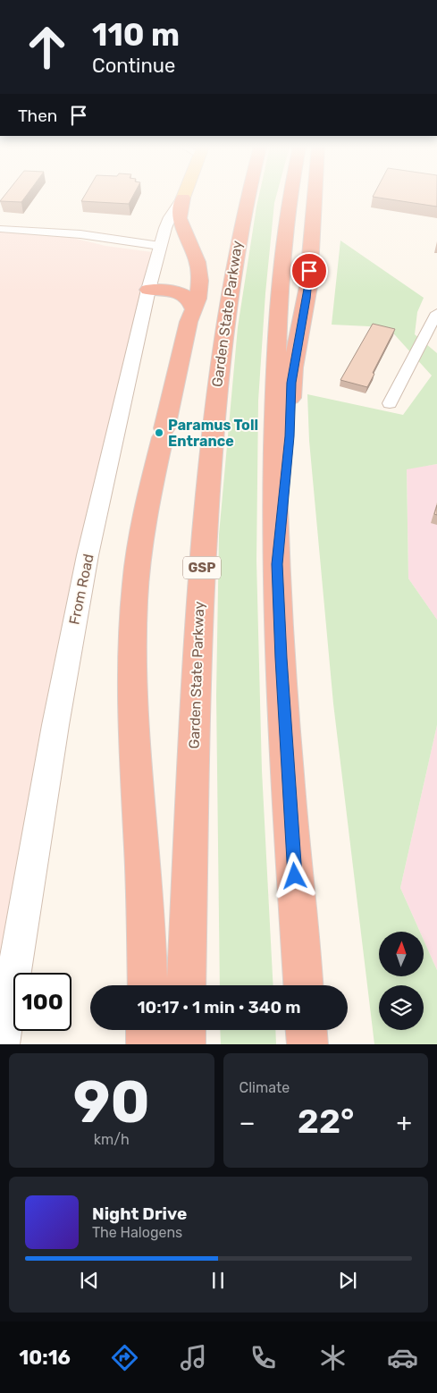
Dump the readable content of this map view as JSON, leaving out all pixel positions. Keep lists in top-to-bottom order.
{
  "streets": {
    "highway": ["Garden State Parkway", "GSP"],
    "street": ["From Road"]
  },
  "places": ["Paramus Toll Entrance"],
  "north": "top",
  "page": {
    "turn": ["110 m", "Continue"],
    "then": "Then",
    "limit": "100",
    "trip": "10:17 · 1 min · 340 m",
    "tile": [
      ["90", "km/h"],
      "Climate"
    ],
    "heat": ["−", "22°", "+"],
    "song": ["Night Drive", "The Halogens"],
    "tabs": "10:16"
  }
}
